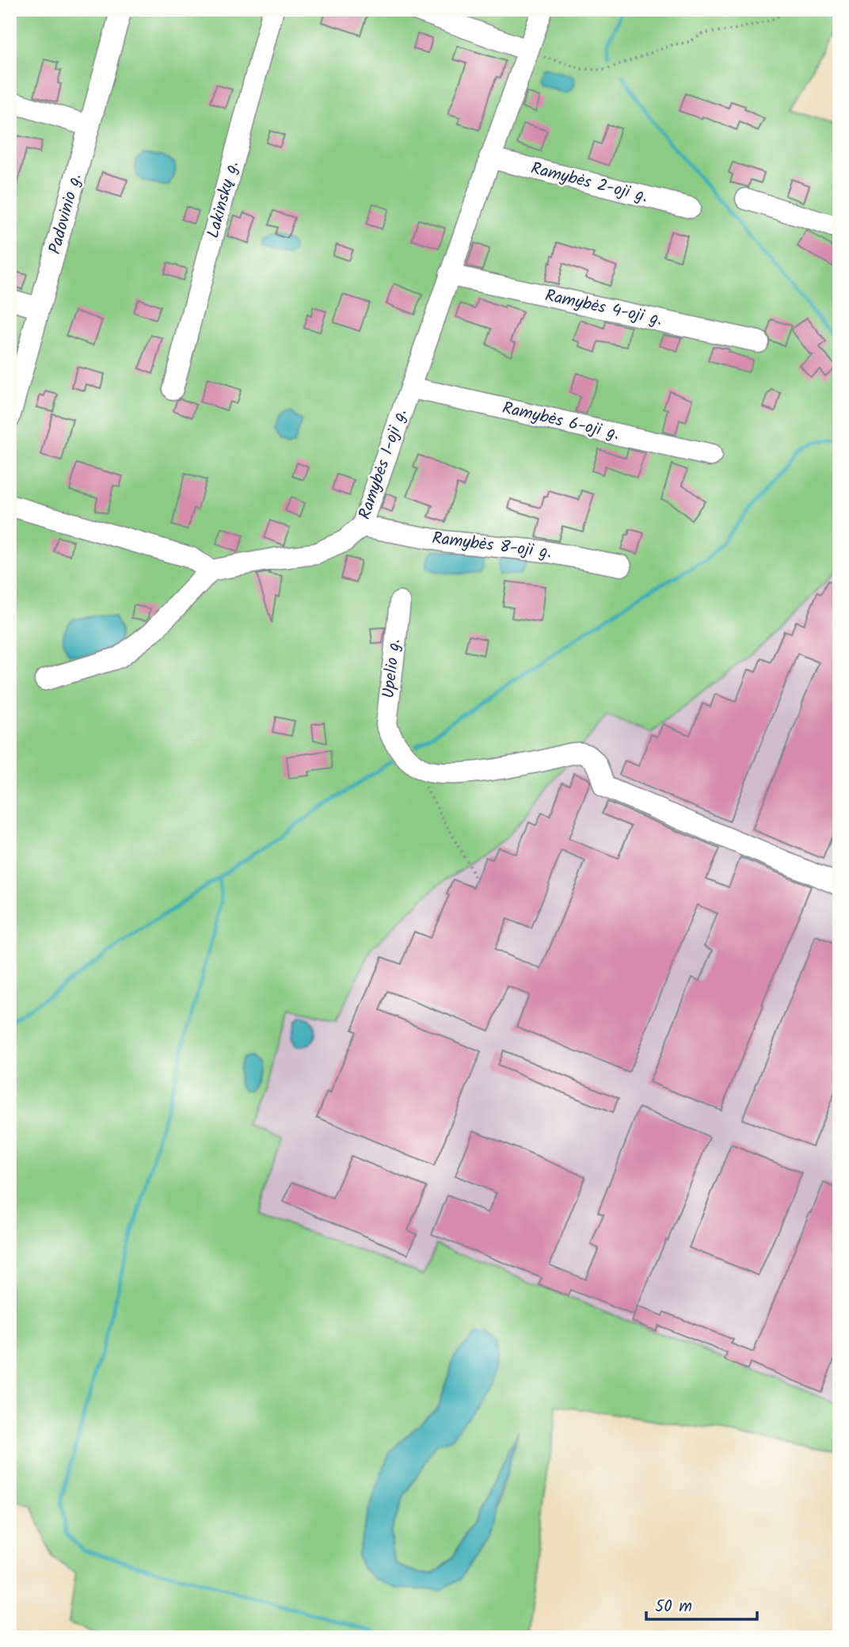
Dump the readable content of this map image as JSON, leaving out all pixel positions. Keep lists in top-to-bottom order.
{
  "streets": {
    "street": [
      "Ramybės 2-oji g.",
      "Lakinskų g.",
      "Padovinio g.",
      "Ramybės 4-oji g.",
      "Ramybės 6-oji g.",
      "Ramybės 1-oji g.",
      "Ramybės 8-oji g.",
      "Upelio g."
    ]
  },
  "crossings": [
    ["Ramybės 2-oji g.", "Ramybės 1-oji g."],
    ["Ramybės 4-oji g.", "Ramybės 1-oji g."],
    ["Ramybės 6-oji g.", "Ramybės 1-oji g."],
    ["Ramybės 1-oji g.", "Ramybės 8-oji g."]
  ],
  "scale_bar": "50 m"
}
